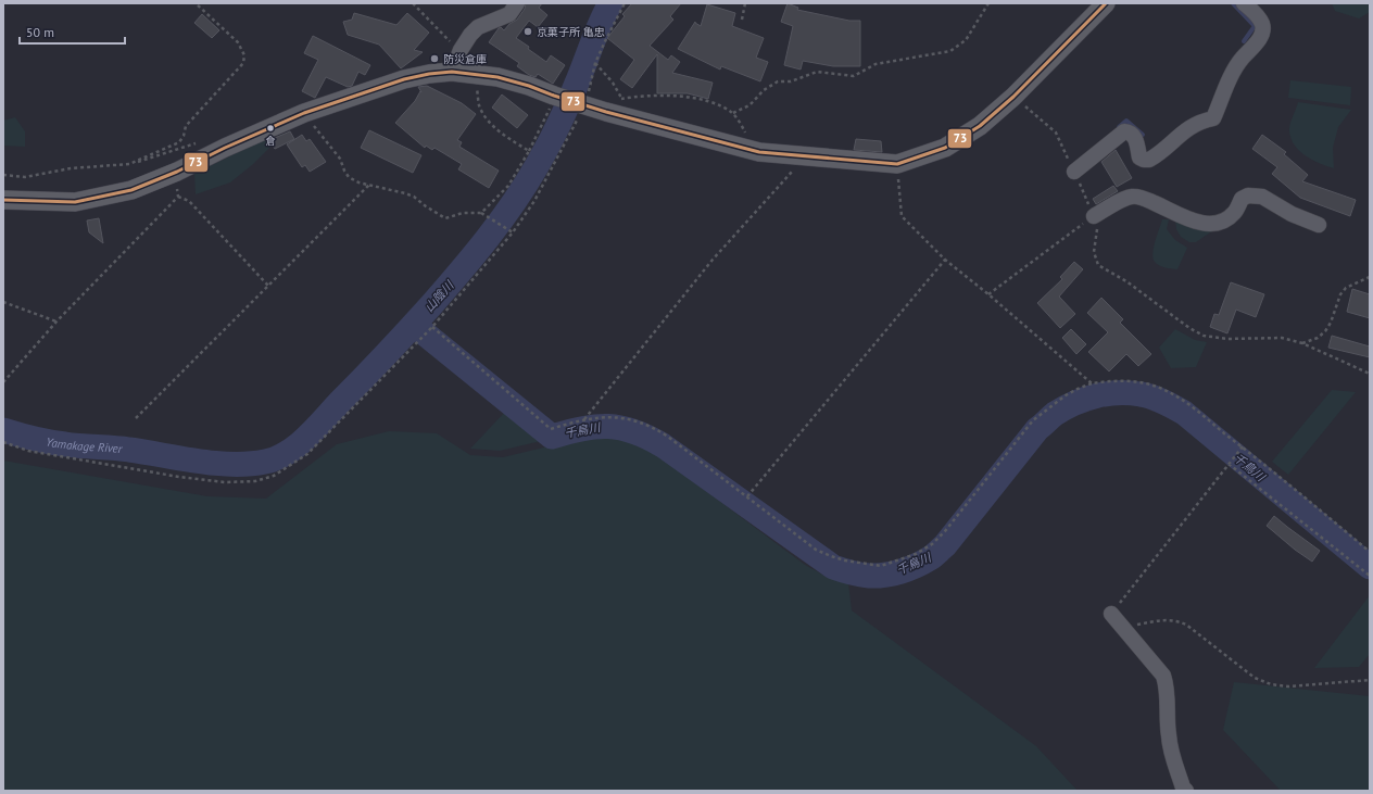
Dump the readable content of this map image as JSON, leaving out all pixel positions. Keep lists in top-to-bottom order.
{
  "water": ["山陰川", "千鳥川", "Yamakage River"],
  "places": ["京菓子所 亀忠", "防災倉庫", "倉"],
  "lines": ["transit line 73"],
  "scale_bar": "50 m"
}
